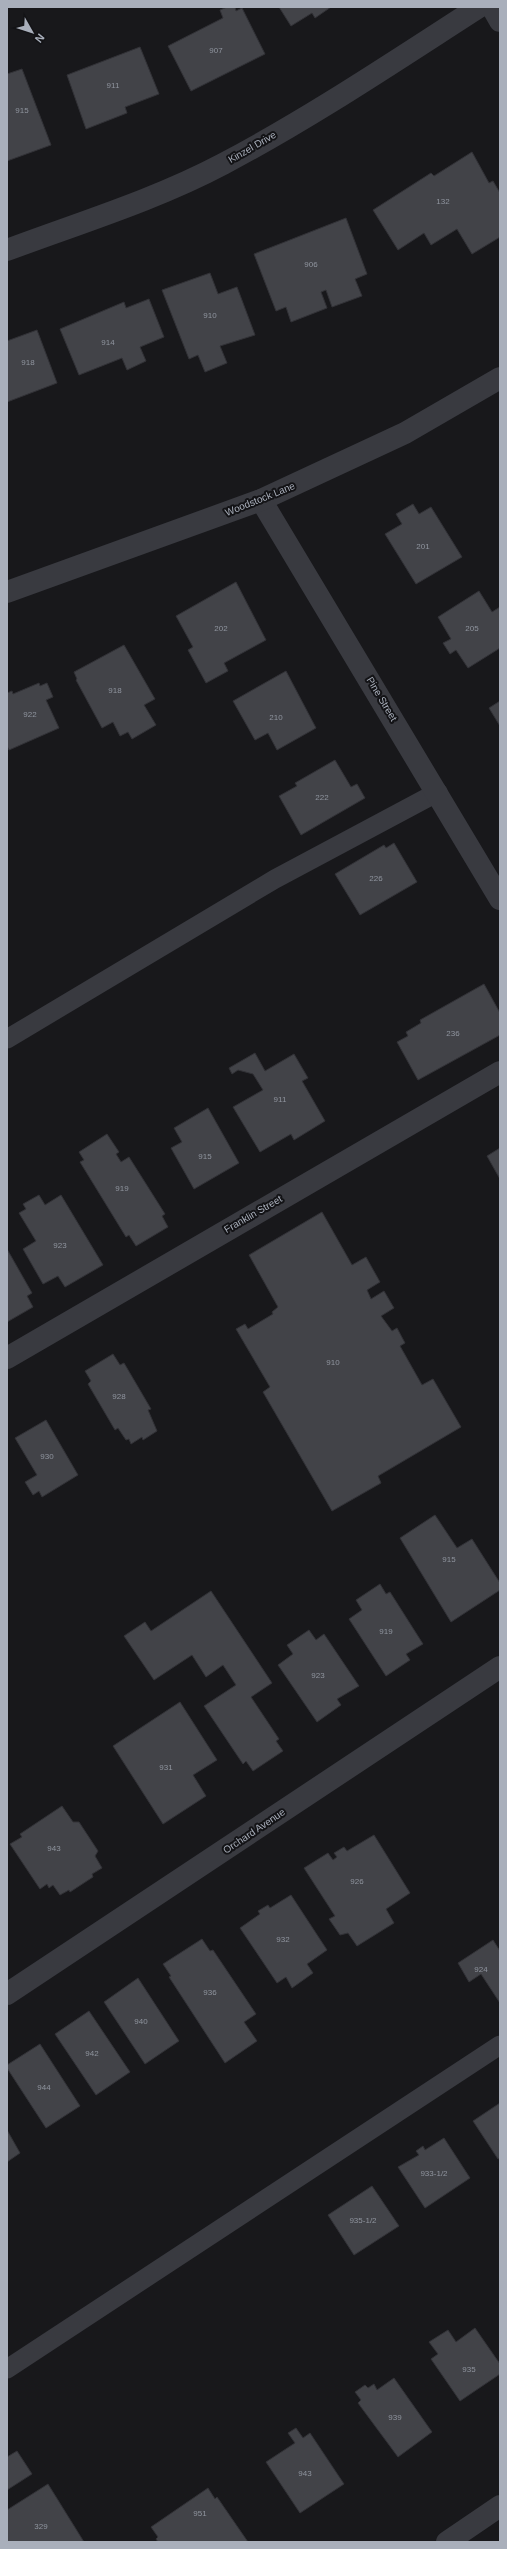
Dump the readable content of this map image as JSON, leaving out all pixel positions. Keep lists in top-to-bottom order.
{
  "streets": {
    "street": [
      "Kinzel Drive",
      "Woodstock Lane",
      "Pine Street",
      "Franklin Street",
      "Orchard Avenue"
    ]
  },
  "crossings": [
    ["Woodstock Lane", "Pine Street"]
  ],
  "house_numbers": [
    "907",
    "911",
    "915",
    "132",
    "906",
    "910",
    "914",
    "918",
    "201",
    "202",
    "205",
    "918",
    "922",
    "210",
    "222",
    "226",
    "236",
    "911",
    "915",
    "919",
    "923",
    "910",
    "928",
    "930",
    "915",
    "919",
    "923",
    "931",
    "943",
    "926",
    "932",
    "924",
    "936",
    "940",
    "942",
    "944",
    "933-1/2",
    "935-1/2",
    "935",
    "939",
    "943",
    "951",
    "329"
  ],
  "north": "bottom right"
}
